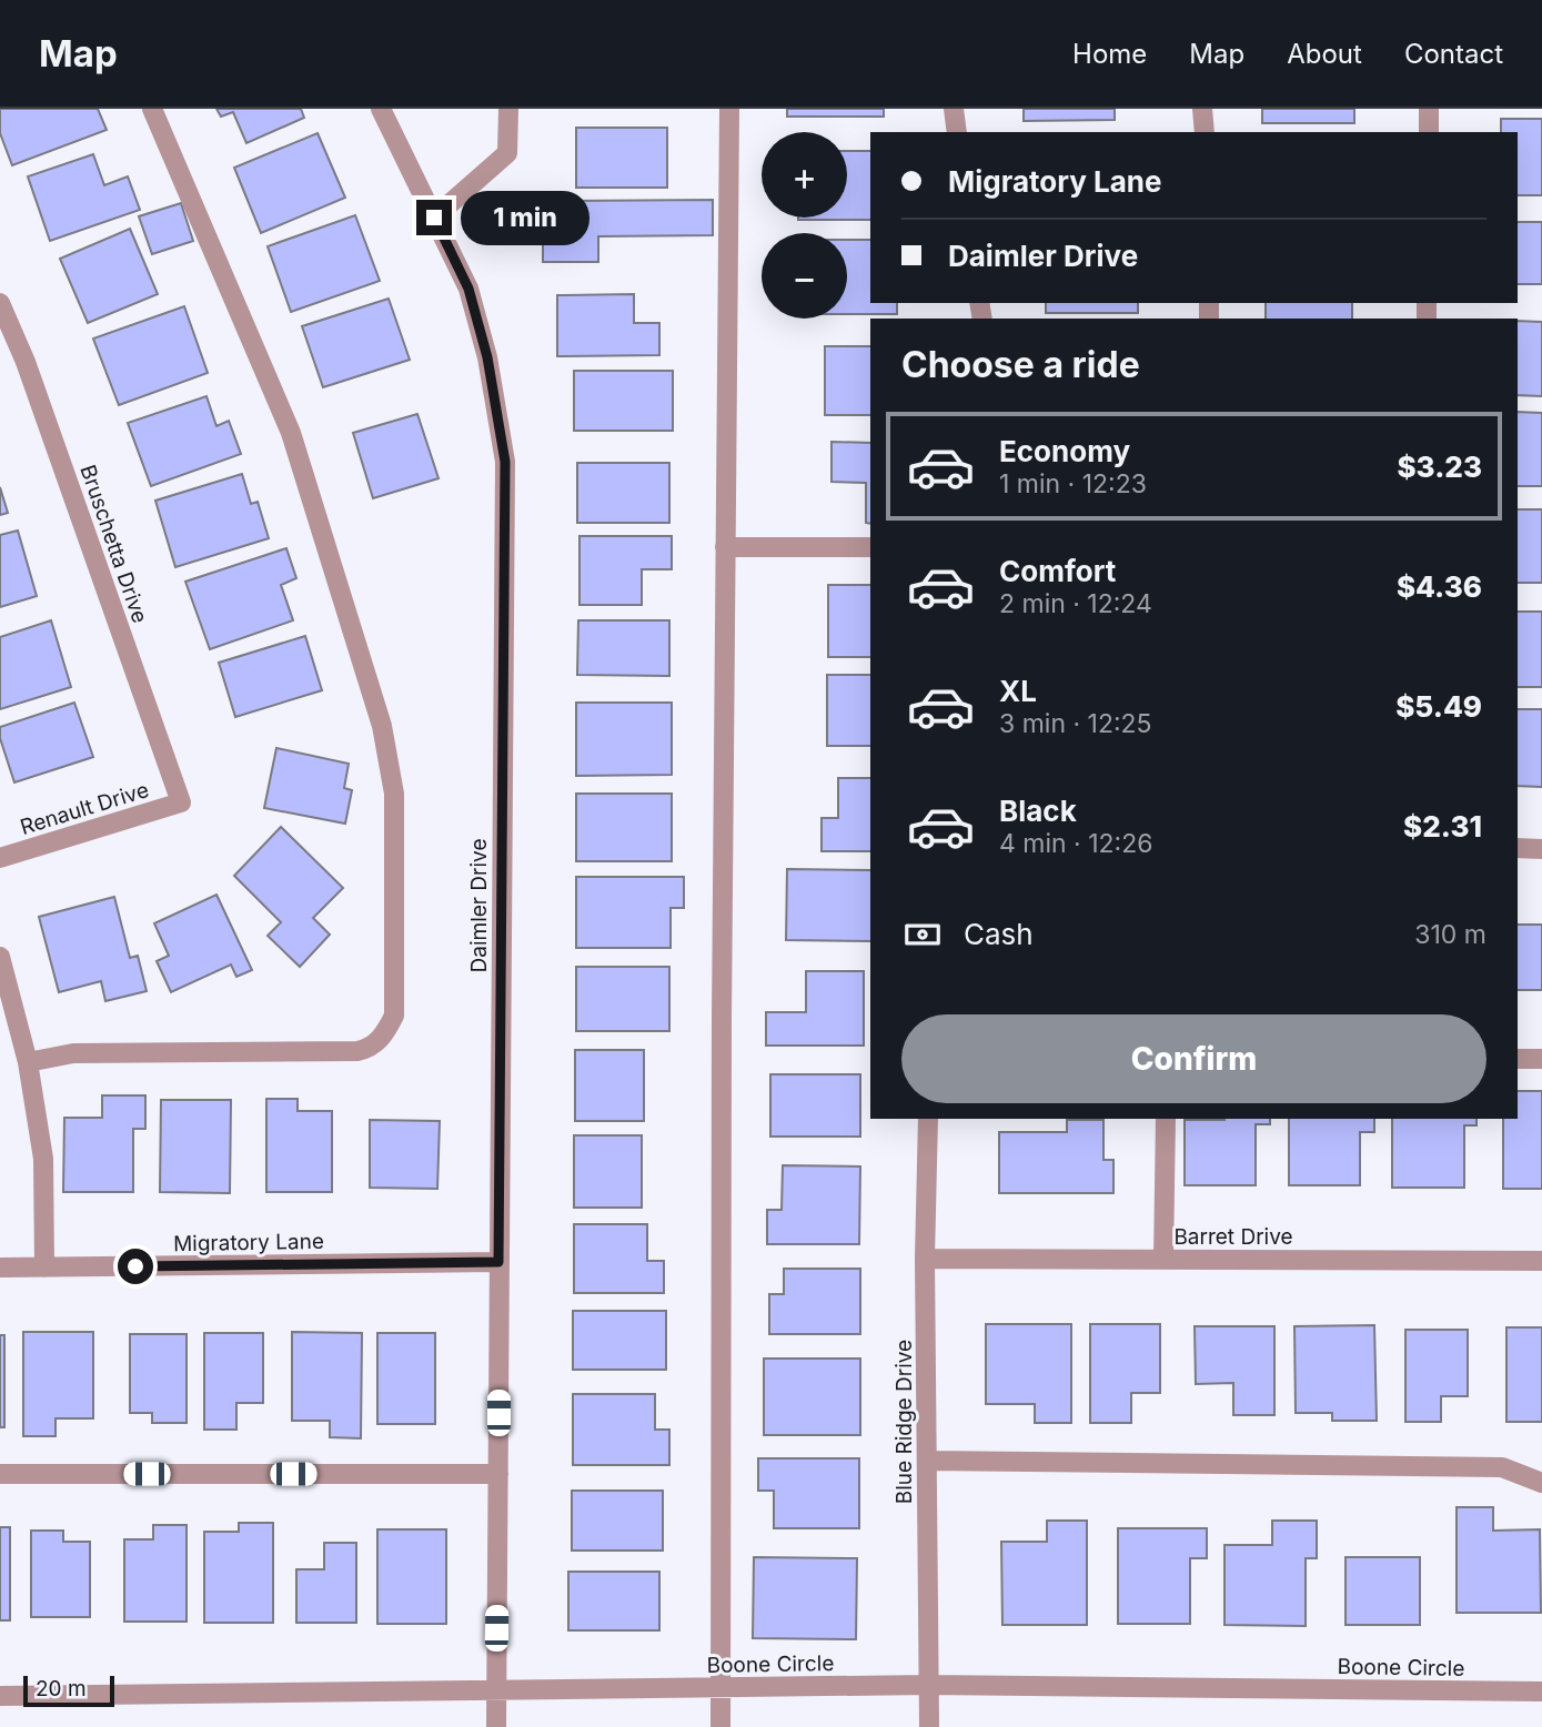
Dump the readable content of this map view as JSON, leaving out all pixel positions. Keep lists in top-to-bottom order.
{
  "streets": {
    "street": [
      "Bruschetta Drive",
      "Renault Drive",
      "Daimler Drive",
      "Barret Drive",
      "Migratory Lane",
      "Blue Ridge Drive",
      "Boone Circle"
    ]
  },
  "crossings": [
    ["Bruschetta Drive", "Renault Drive"],
    ["Daimler Drive", "Migratory Lane"],
    ["Daimler Drive", "Boone Circle"],
    ["Barret Drive", "Blue Ridge Drive"],
    ["Blue Ridge Drive", "Boone Circle"]
  ],
  "scale_bar": "20 m",
  "page": {
    "header": "Map",
    "nav": [
      "Home",
      "Map",
      "About",
      "Contact"
    ],
    "map_buttons": ["+", "−"],
    "banner": ["Migratory Lane", "Daimler Drive"],
    "bubble": "1 min",
    "heading": "Choose a ride",
    "list": [
      {
        "name": "Economy",
        "note": "1 min · 12:23",
        "value": "$3.23"
      },
      {
        "name": "Comfort",
        "note": "2 min · 12:24",
        "value": "$4.36"
      },
      {
        "name": "XL",
        "note": "3 min · 12:25",
        "value": "$5.49"
      },
      {
        "name": "Black",
        "note": "4 min · 12:26",
        "value": "$2.31"
      }
    ],
    "pay": ["Cash", "310 m"],
    "buttons": "Confirm",
    "scale": "20 m"
  }
}
